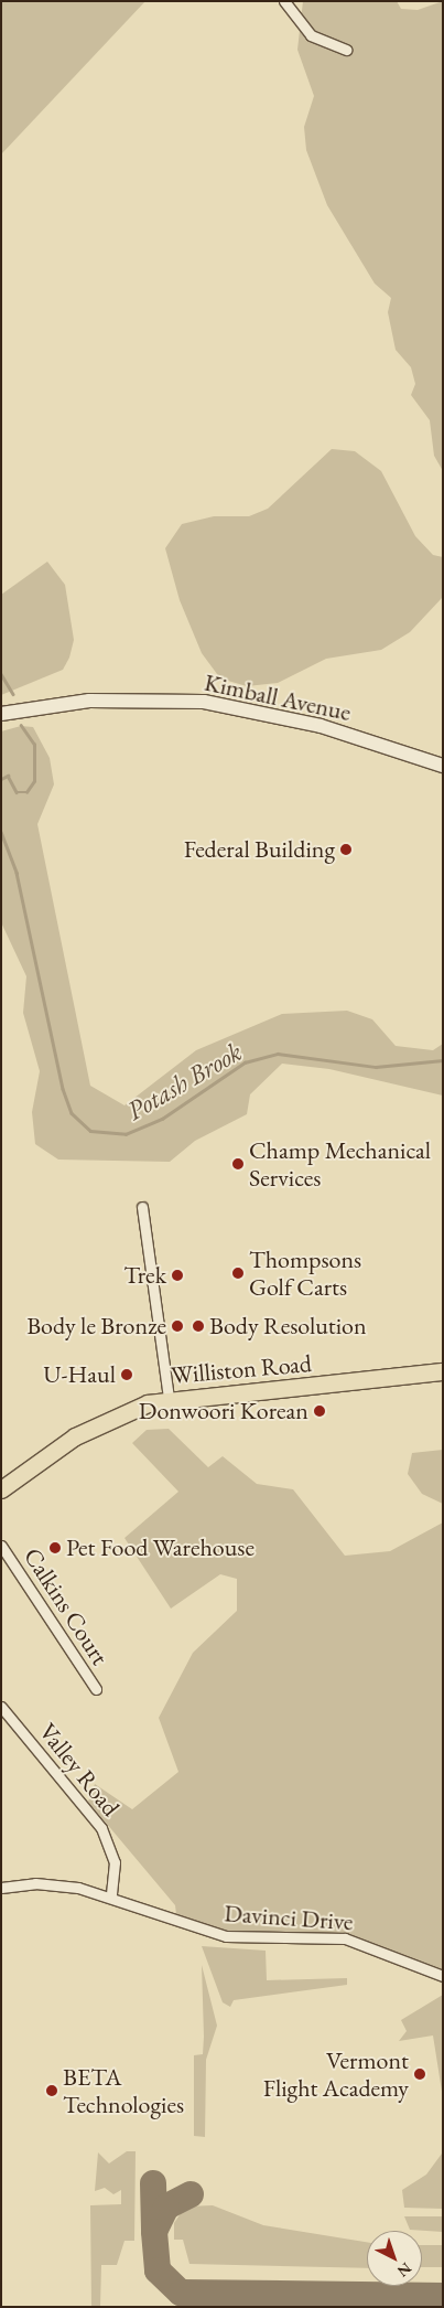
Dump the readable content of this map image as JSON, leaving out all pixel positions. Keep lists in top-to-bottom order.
{
  "streets": {
    "main road": ["Kimball Avenue", "Williston Road"],
    "street": ["Calkins Court", "Valley Road", "Davinci Drive"]
  },
  "crossings": [
    ["Valley Road", "Davinci Drive"]
  ],
  "water": ["Potash Brook"],
  "places": [
    "Federal Building",
    "Champ Mechanical Services",
    "Thompsons Golf Carts",
    "Trek",
    "Body le Bronze",
    "Body Resolution",
    "U-Haul",
    "Donwoori Korean",
    "Pet Food Warehouse",
    "Vermont Flight Academy",
    "BETA Technologies"
  ],
  "north": "bottom right"
}
